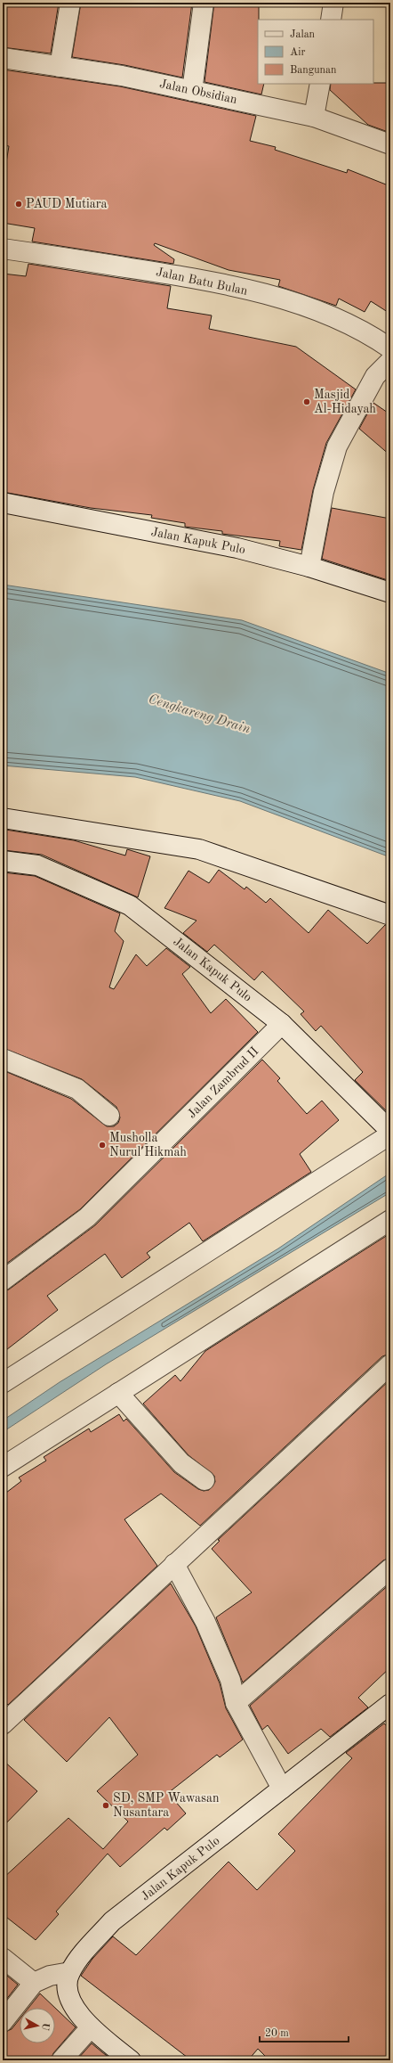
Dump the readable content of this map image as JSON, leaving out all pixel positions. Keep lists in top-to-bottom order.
{
  "streets": {
    "street": [
      "Jalan Obsidian",
      "Jalan Batu Bulan",
      "Jalan Kapuk Pulo",
      "Jalan Zambrud II"
    ]
  },
  "crossings": [
    ["Jalan Kapuk Pulo", "Jalan Zambrud II"]
  ],
  "water": ["Cengkareng Drain"],
  "places": [
    "PAUD Mutiara",
    "Masjid Al-Hidayah",
    "Musholla Nurul Hikmah",
    "SD, SMP Wawasan Nusantara"
  ],
  "legend": ["Jalan", "Air", "Bangunan"],
  "scale_bar": "20 m",
  "north": "right"
}
